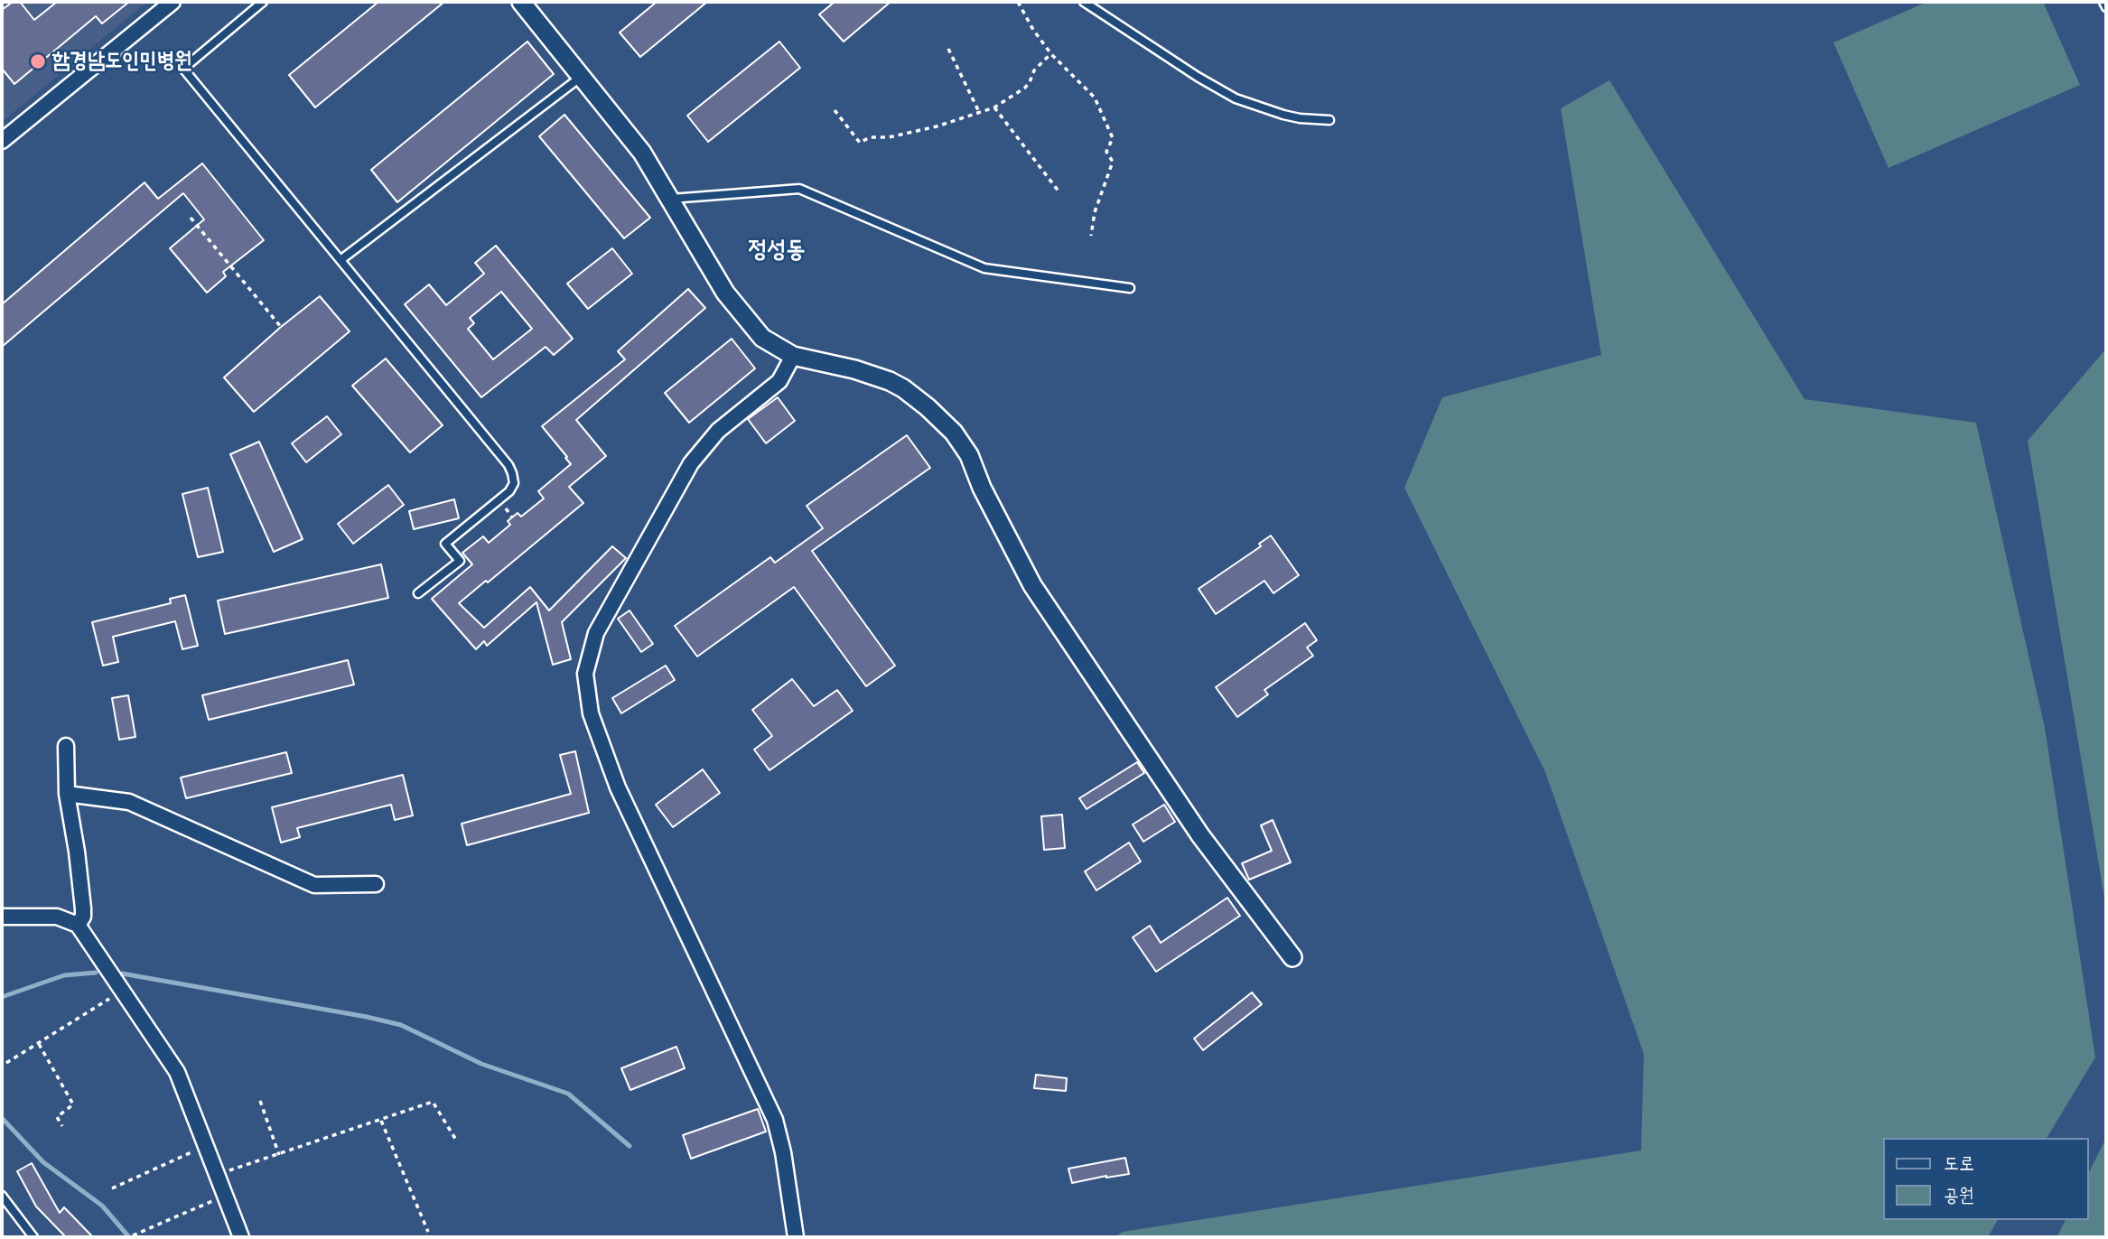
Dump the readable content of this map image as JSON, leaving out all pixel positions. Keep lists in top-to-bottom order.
{
  "districts": ["정성동"],
  "places": ["함경남도인민병원"],
  "legend": ["도로", "공원"]
}
